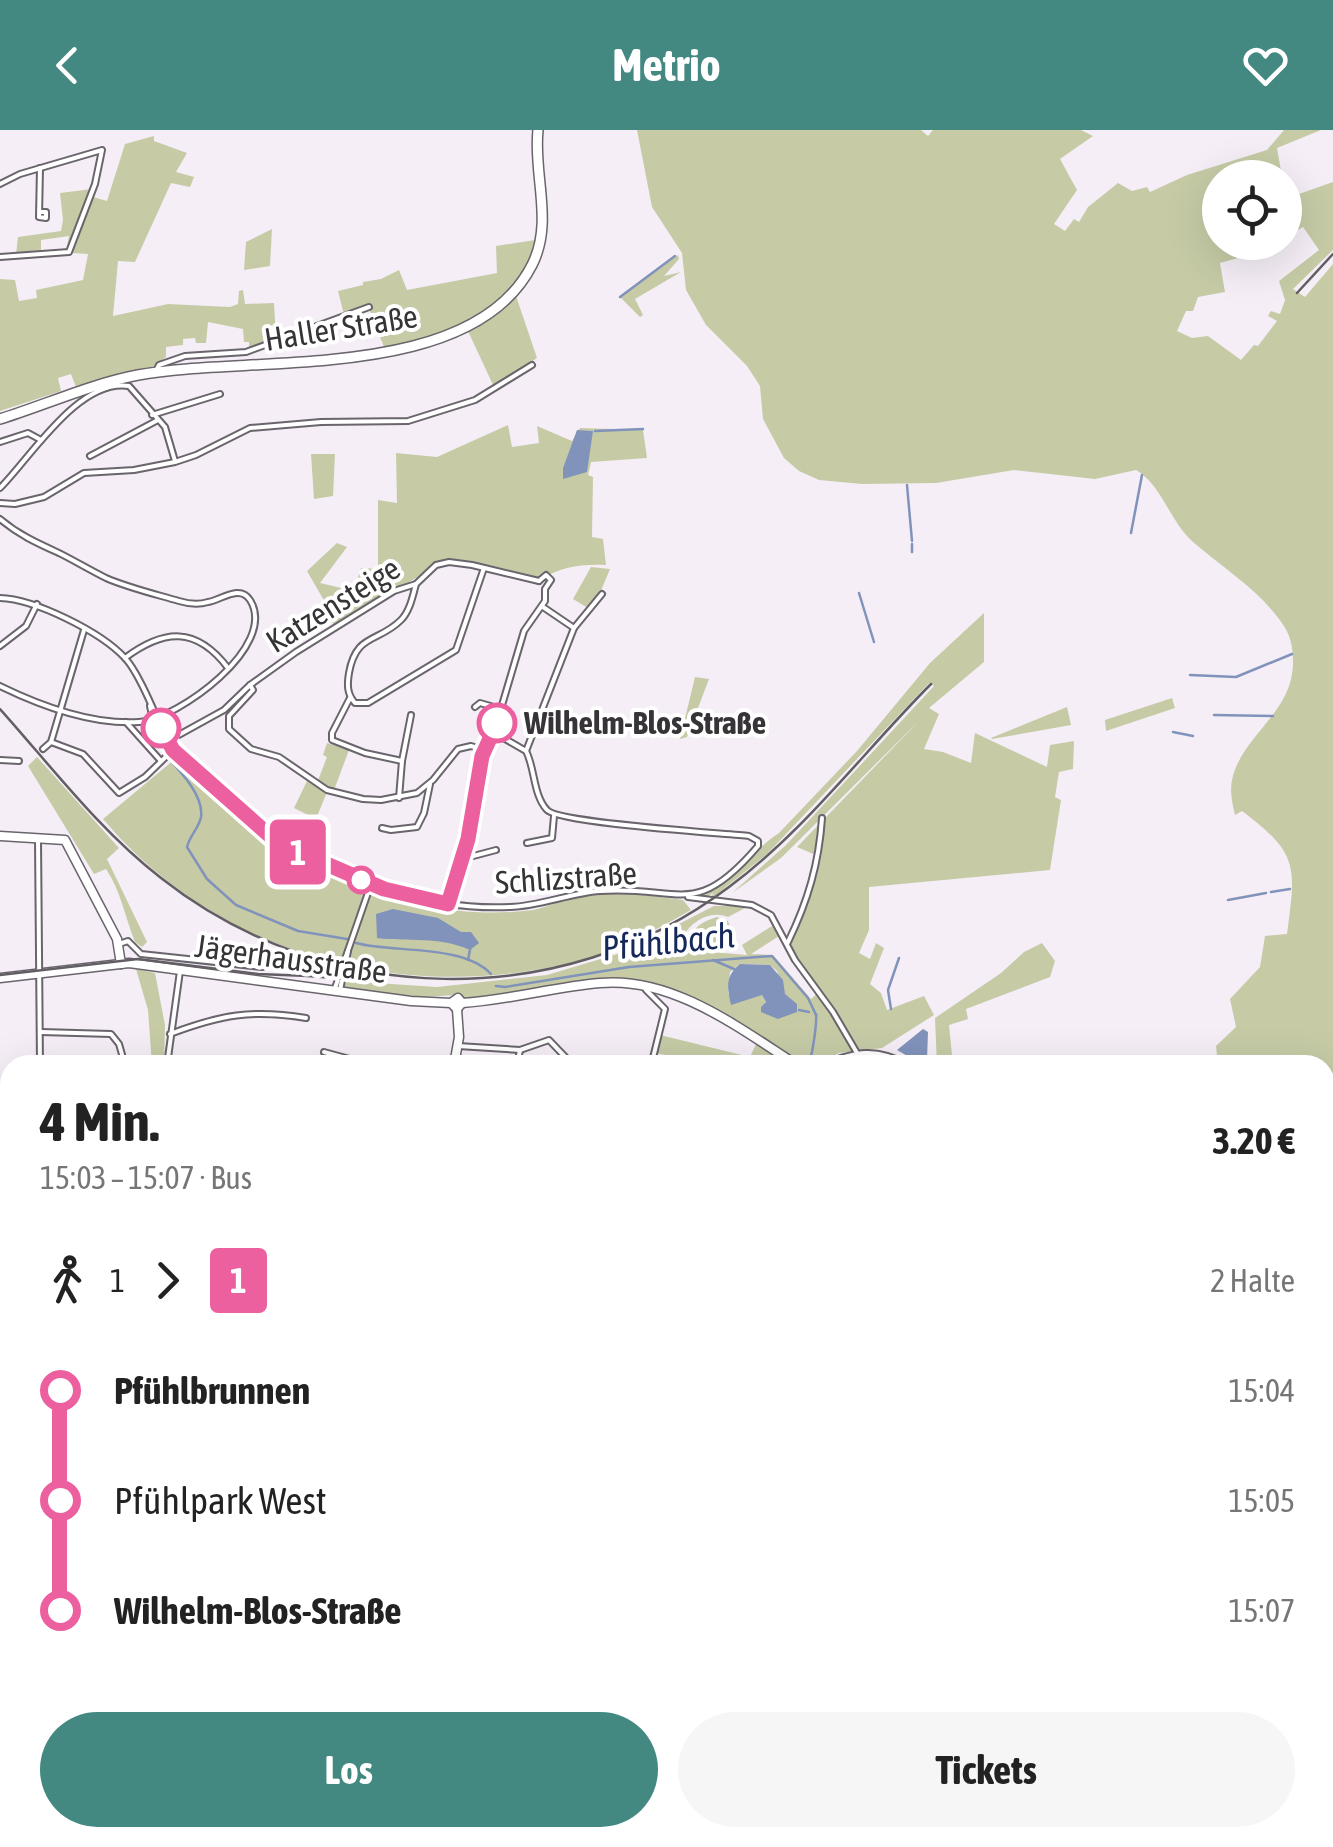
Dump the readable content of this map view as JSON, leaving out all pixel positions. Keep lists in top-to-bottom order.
{
  "streets": {
    "main road": ["Haller Straße"],
    "street": ["Katzensteige", "Schlizstraße", "Jägerhausstraße"]
  },
  "crossings": [
    ["Katzensteige", "Schlizstraße"]
  ],
  "water": ["Pfühlbach"],
  "places": ["Wilhelm-Blos-Straße"],
  "lines": ["bus line 1"],
  "page": {
    "header": "Metrio",
    "on_map": "1",
    "heading": ["4 Min.", "15:03 – 15:07 · Bus", "3.20 €"],
    "legs": ["1", "1", "2 Halte"],
    "list": [
      {
        "name": "Pfühlbrunnen",
        "value": "15:04"
      },
      {
        "name": "Pfühlpark West",
        "value": "15:05"
      },
      {
        "name": "Wilhelm-Blos-Straße",
        "value": "15:07"
      }
    ],
    "buttons": ["Los", "Tickets"]
  }
}
